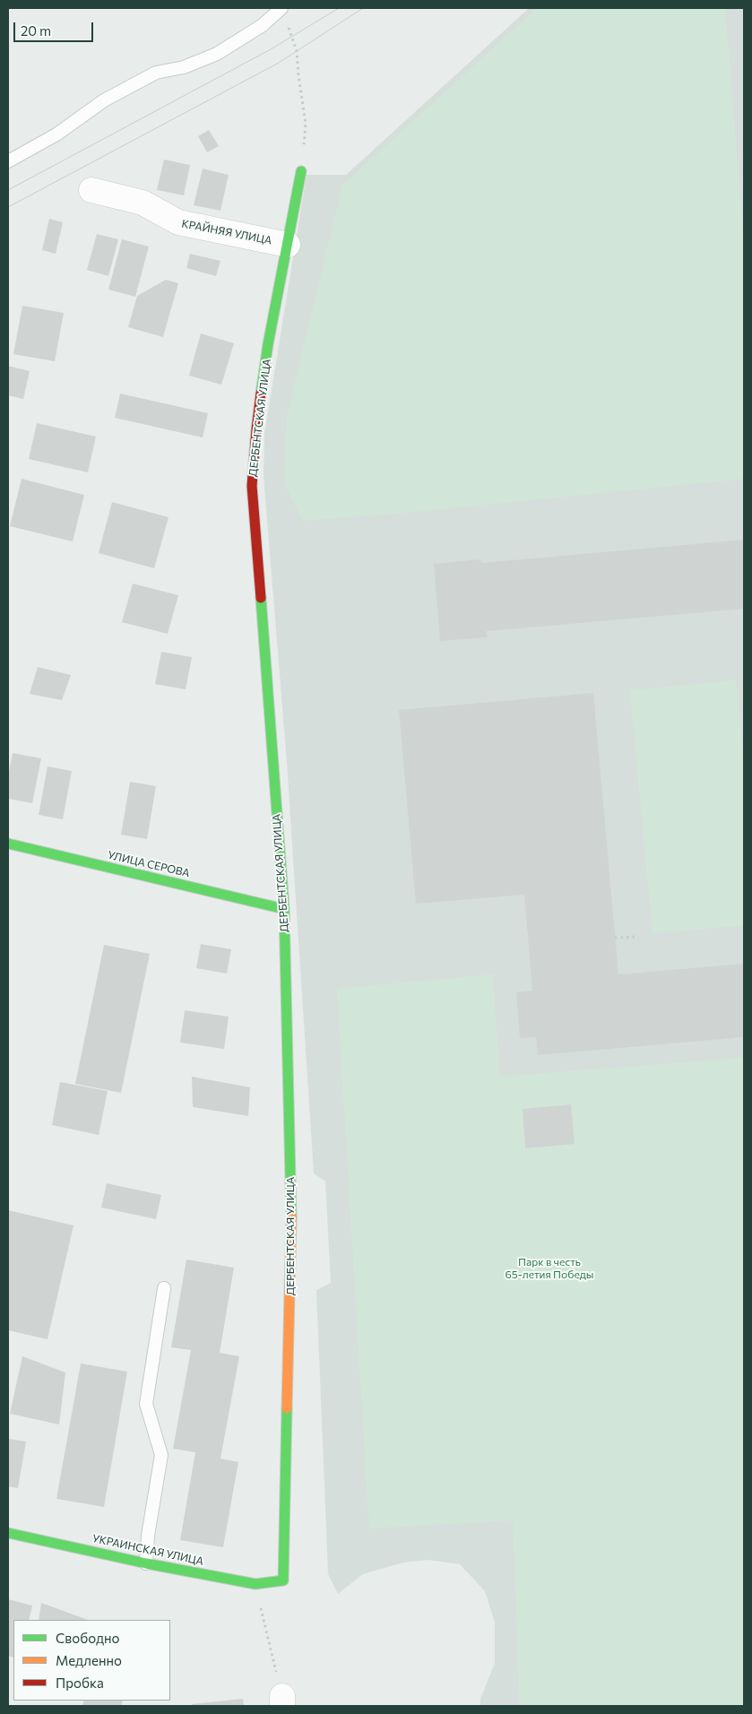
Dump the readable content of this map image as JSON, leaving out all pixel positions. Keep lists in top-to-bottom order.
{
  "streets": {
    "street": [
      "КРАЙНЯЯ УЛИЦА",
      "ДЕРБЕНТСКАЯ УЛИЦА",
      "УЛИЦА СЕРОВА",
      "УКРАИНСКАЯ УЛИЦА"
    ]
  },
  "crossings": [
    ["КРАЙНЯЯ УЛИЦА", "ДЕРБЕНТСКАЯ УЛИЦА"],
    ["ДЕРБЕНТСКАЯ УЛИЦА", "УЛИЦА СЕРОВА"],
    ["ДЕРБЕНТСКАЯ УЛИЦА", "УКРАИНСКАЯ УЛИЦА"]
  ],
  "parks": ["Парк в честь 65-летия Победы"],
  "legend": ["Свободно", "Медленно", "Пробка"],
  "scale_bar": "20 m"
}
